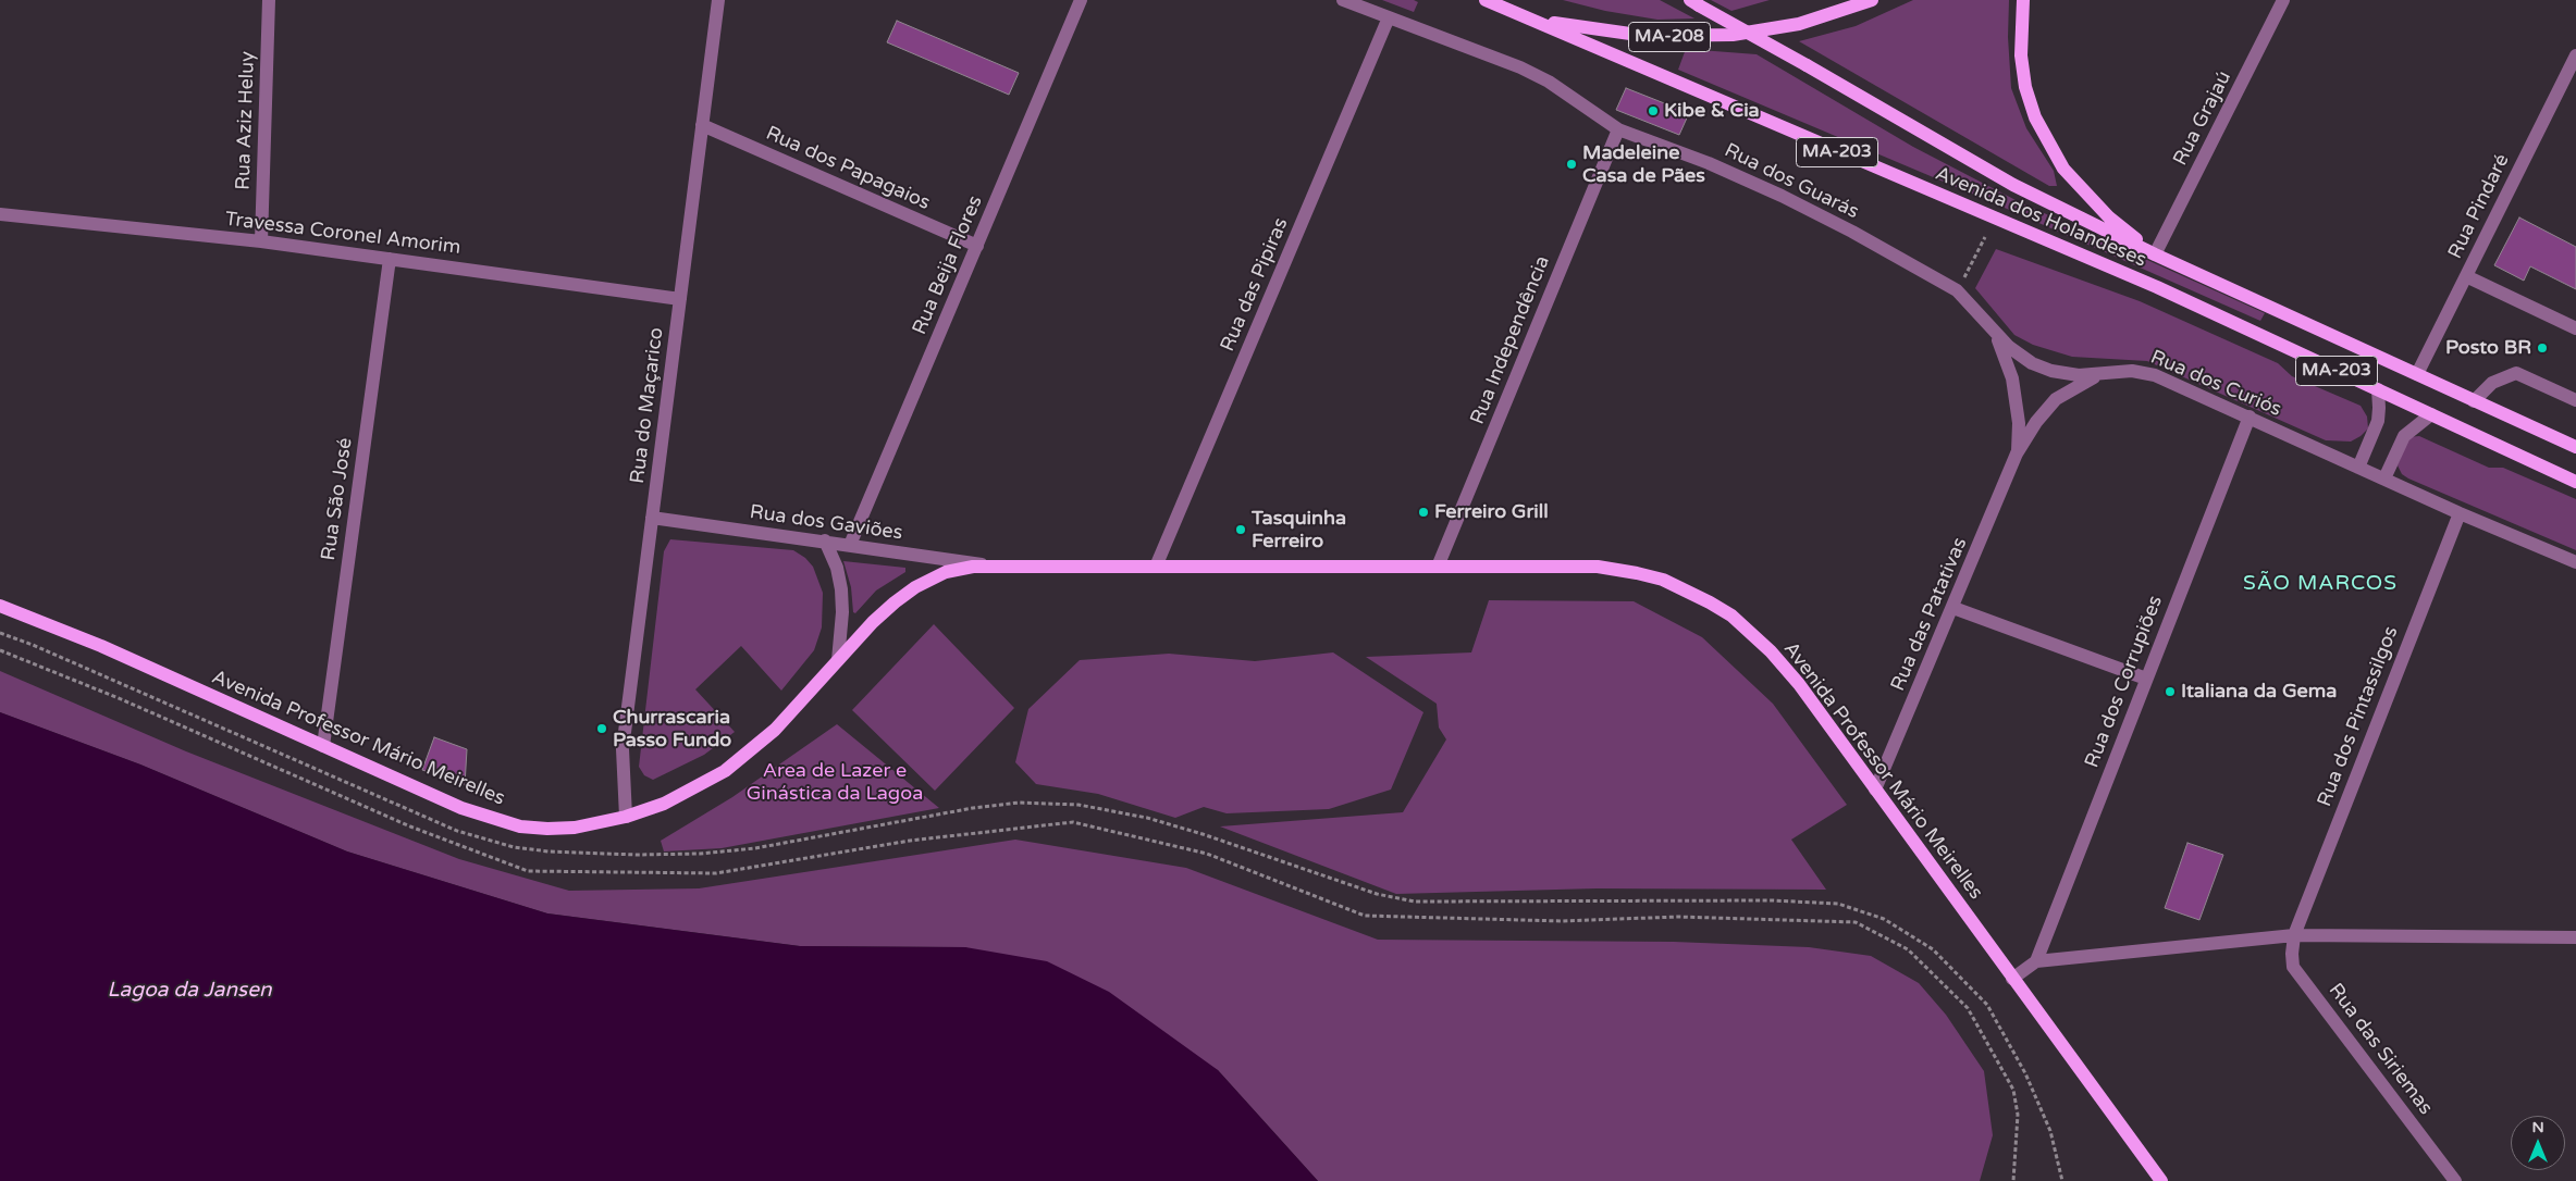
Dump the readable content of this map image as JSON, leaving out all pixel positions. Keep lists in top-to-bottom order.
{
  "streets": {
    "main road": [
      "MA-208",
      "MA-203",
      "Avenida dos Holandeses",
      "Avenida Professor Mário Meirelles"
    ],
    "street": [
      "Rua Grajaú",
      "Rua Aziz Heluy",
      "Rua dos Papagaios",
      "Rua dos Guarás",
      "Rua Pindaré",
      "Travessa Coronel Amorim",
      "Rua Beija Flores",
      "Rua das Pipiras",
      "Rua Independência",
      "Rua dos Curiós",
      "Rua do Maçarico",
      "Rua São José",
      "Rua dos Gaviões",
      "Rua das Patativas",
      "Rua dos Corrupiões",
      "Rua dos Pintassilgos",
      "Rua das Siriemas"
    ]
  },
  "crossings": [
    ["MA-208", "Avenida dos Holandeses"],
    ["Rua Grajaú", "Avenida dos Holandeses"],
    ["Rua Aziz Heluy", "Travessa Coronel Amorim"],
    ["Rua dos Papagaios", "Rua Beija Flores"],
    ["Rua dos Papagaios", "Rua do Maçarico"],
    ["Rua dos Guarás", "Rua das Pipiras"],
    ["Rua dos Guarás", "Rua Independência"],
    ["Rua dos Guarás", "Rua dos Curiós"],
    ["Rua dos Guarás", "Rua das Patativas"],
    ["Rua Pindaré", "Avenida dos Holandeses"],
    ["Travessa Coronel Amorim", "Rua do Maçarico"],
    ["Travessa Coronel Amorim", "Rua São José"],
    ["Rua Beija Flores", "Rua dos Gaviões"],
    ["Rua das Pipiras", "Avenida Professor Mário Meirelles"],
    ["Rua Independência", "Avenida Professor Mário Meirelles"],
    ["Rua dos Curiós", "Rua das Patativas"],
    ["Rua dos Curiós", "Rua dos Corrupiões"],
    ["Rua dos Curiós", "Rua dos Pintassilgos"],
    ["Rua do Maçarico", "Rua dos Gaviões"],
    ["Rua do Maçarico", "Avenida Professor Mário Meirelles"],
    ["Rua São José", "Avenida Professor Mário Meirelles"],
    ["Rua dos Gaviões", "Avenida Professor Mário Meirelles"],
    ["Rua das Patativas", "Avenida Professor Mário Meirelles"],
    ["Rua dos Pintassilgos", "Rua das Siriemas"]
  ],
  "districts": ["SÃO MARCOS"],
  "water": ["Lagoa da Jansen"],
  "parks": ["Area de Lazer e Ginástica da Lagoa"],
  "places": [
    "Kibe & Cia",
    "Madeleine Casa de Pães",
    "Posto BR",
    "Ferreiro Grill",
    "Tasquinha Ferreiro",
    "Italiana da Gema",
    "Churrascaria Passo Fundo"
  ],
  "north": "top"
}
